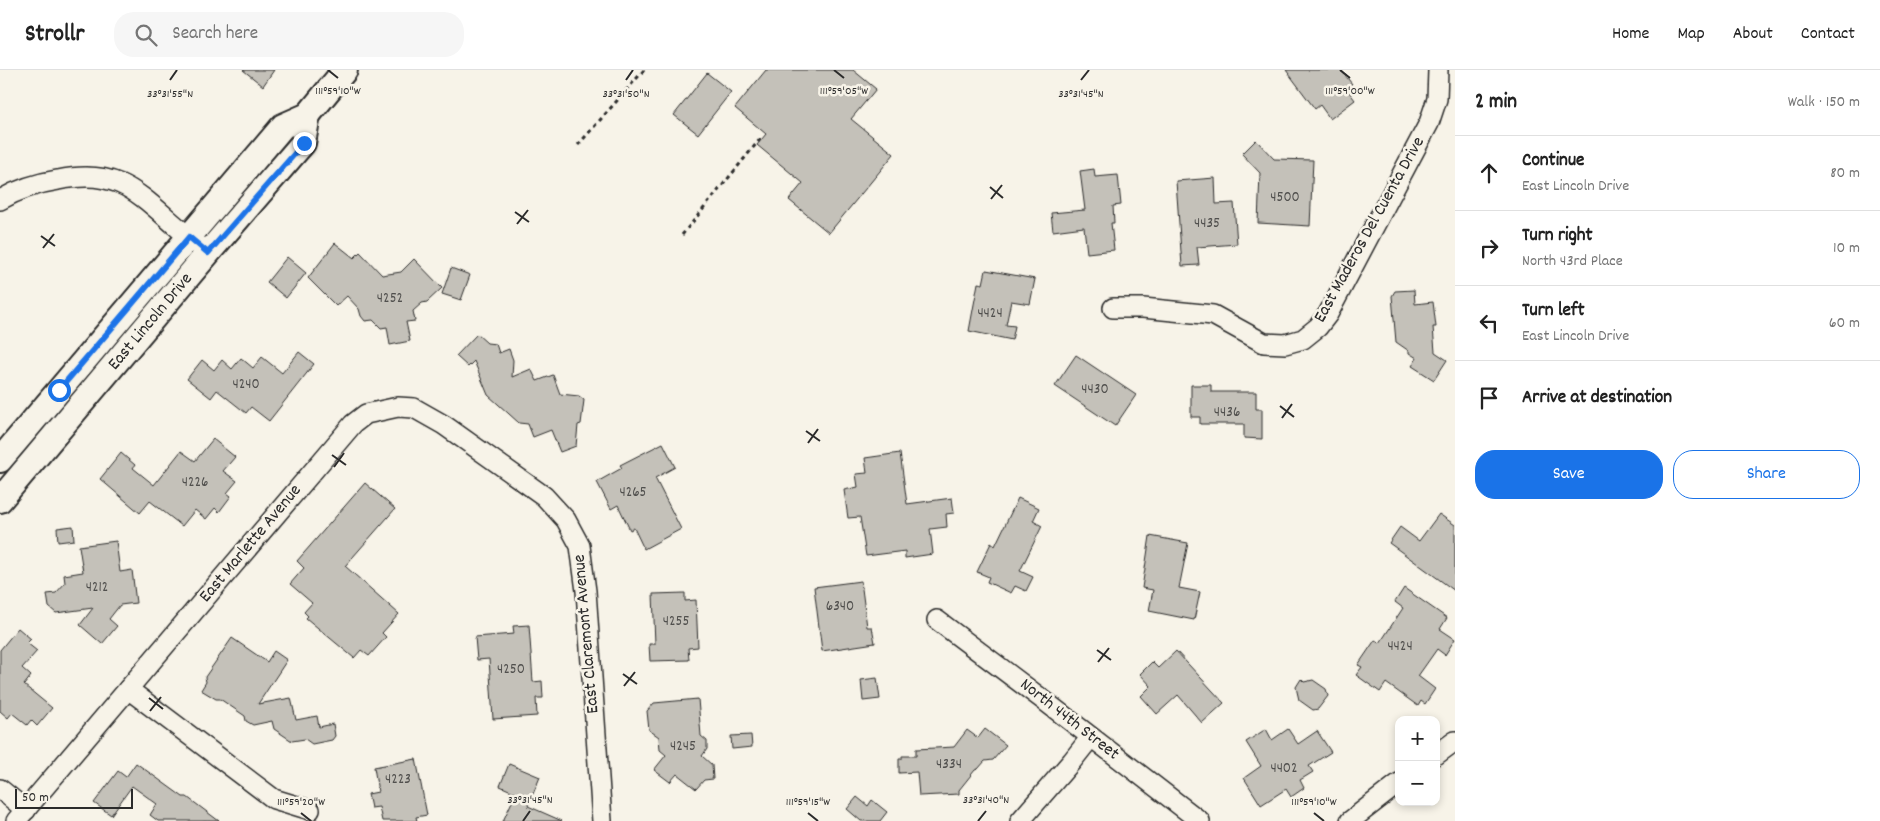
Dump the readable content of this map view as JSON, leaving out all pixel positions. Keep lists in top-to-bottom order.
{
  "streets": {
    "main road": ["East Lincoln Drive"],
    "street": [
      "East Maderos Del Cuenta Drive",
      "East Marlette Avenue",
      "East Claremont Avenue",
      "North 44th Street"
    ]
  },
  "crossings": [
    ["East Marlette Avenue", "East Claremont Avenue"]
  ],
  "house_numbers": [
    "4500",
    "4435",
    "4252",
    "4424",
    "4240",
    "4430",
    "4436",
    "4226",
    "4265",
    "4212",
    "6340",
    "4255",
    "4424",
    "4250",
    "4245",
    "4334",
    "4402",
    "4223"
  ],
  "scale_bar": "50 m",
  "page": {
    "header": "Strollr",
    "search": "Search here",
    "nav": [
      "Home",
      "Map",
      "About",
      "Contact"
    ],
    "heading": ["2 min", "Walk · 150 m"],
    "list": [
      ["Continue", "East Lincoln Drive", "80 m"],
      ["Turn right", "North 43rd Place", "10 m"],
      ["Turn left", "East Lincoln Drive", "60 m"],
      "Arrive at destination"
    ],
    "buttons": ["Save", "Share"],
    "map_buttons": ["+", "−"],
    "scale": "50 m"
  },
  "coordinates": [
    "111°59'10\"W",
    "111°59'05\"W",
    "111°59'00\"W",
    "33°31'55\"N",
    "33°31'50\"N",
    "33°31'45\"N",
    "33°31'40\"N",
    "111°59'20\"W",
    "111°59'15\"W"
  ]
}
